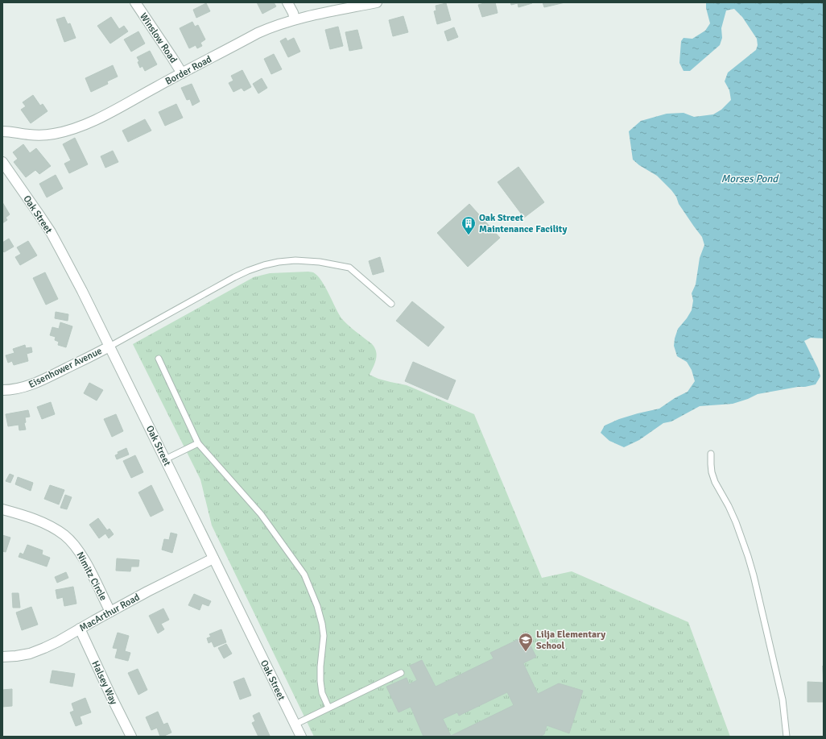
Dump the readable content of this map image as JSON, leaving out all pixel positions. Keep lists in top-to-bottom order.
{
  "streets": {
    "street": [
      "Winslow Road",
      "Border Road",
      "Oak Street",
      "Eisenhower Avenue",
      "Nimitz Circle",
      "MacArthur Road",
      "Halsey Way"
    ]
  },
  "crossings": [
    ["Winslow Road", "Border Road"],
    ["Oak Street", "Eisenhower Avenue"],
    ["Oak Street", "MacArthur Road"],
    ["Nimitz Circle", "MacArthur Road"],
    ["MacArthur Road", "Halsey Way"]
  ],
  "water": ["Morses Pond"],
  "places": {
    "building": ["Oak Street Maintenance Facility"],
    "school or university": ["Lilja Elementary School"]
  }
}
